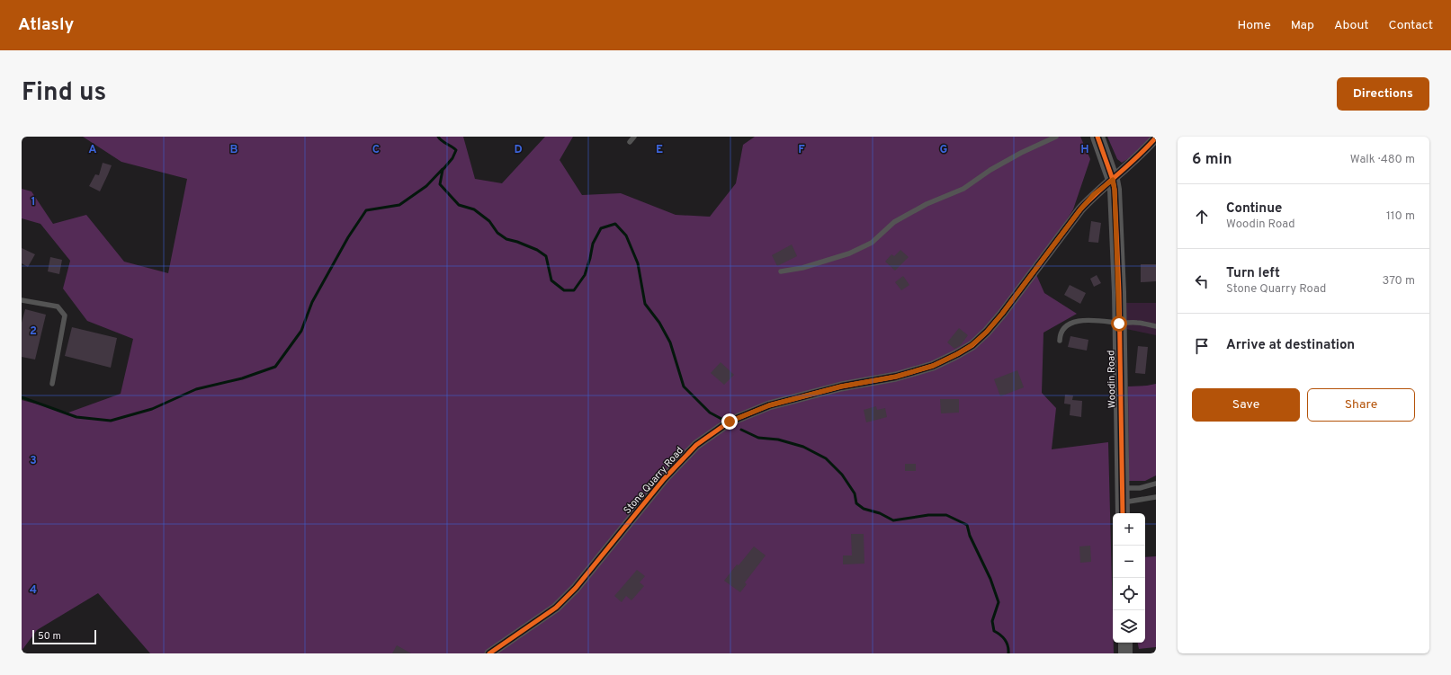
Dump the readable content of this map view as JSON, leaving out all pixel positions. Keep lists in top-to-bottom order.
{
  "streets": {
    "street": ["Woodin Road", "Stone Quarry Road"]
  },
  "crossings": [
    ["Woodin Road", "Stone Quarry Road"]
  ],
  "scale_bar": "50 m",
  "page": {
    "header": "Atlasly",
    "nav": [
      "Home",
      "Map",
      "About",
      "Contact"
    ],
    "title": "Find us",
    "buttons": [
      "Directions",
      ["Save", "Share"]
    ],
    "heading": ["6 min", "Walk · 480 m"],
    "list": [
      ["Continue", "Woodin Road", "110 m"],
      ["Turn left", "Stone Quarry Road", "370 m"],
      "Arrive at destination"
    ],
    "map_buttons": ["+", "−"],
    "scale": "50 m"
  },
  "grid": {
    "columns": [
      "A",
      "B",
      "C",
      "D",
      "E",
      "F",
      "G",
      "H"
    ],
    "rows": [
      "1",
      "2",
      "3",
      "4"
    ]
  }
}
